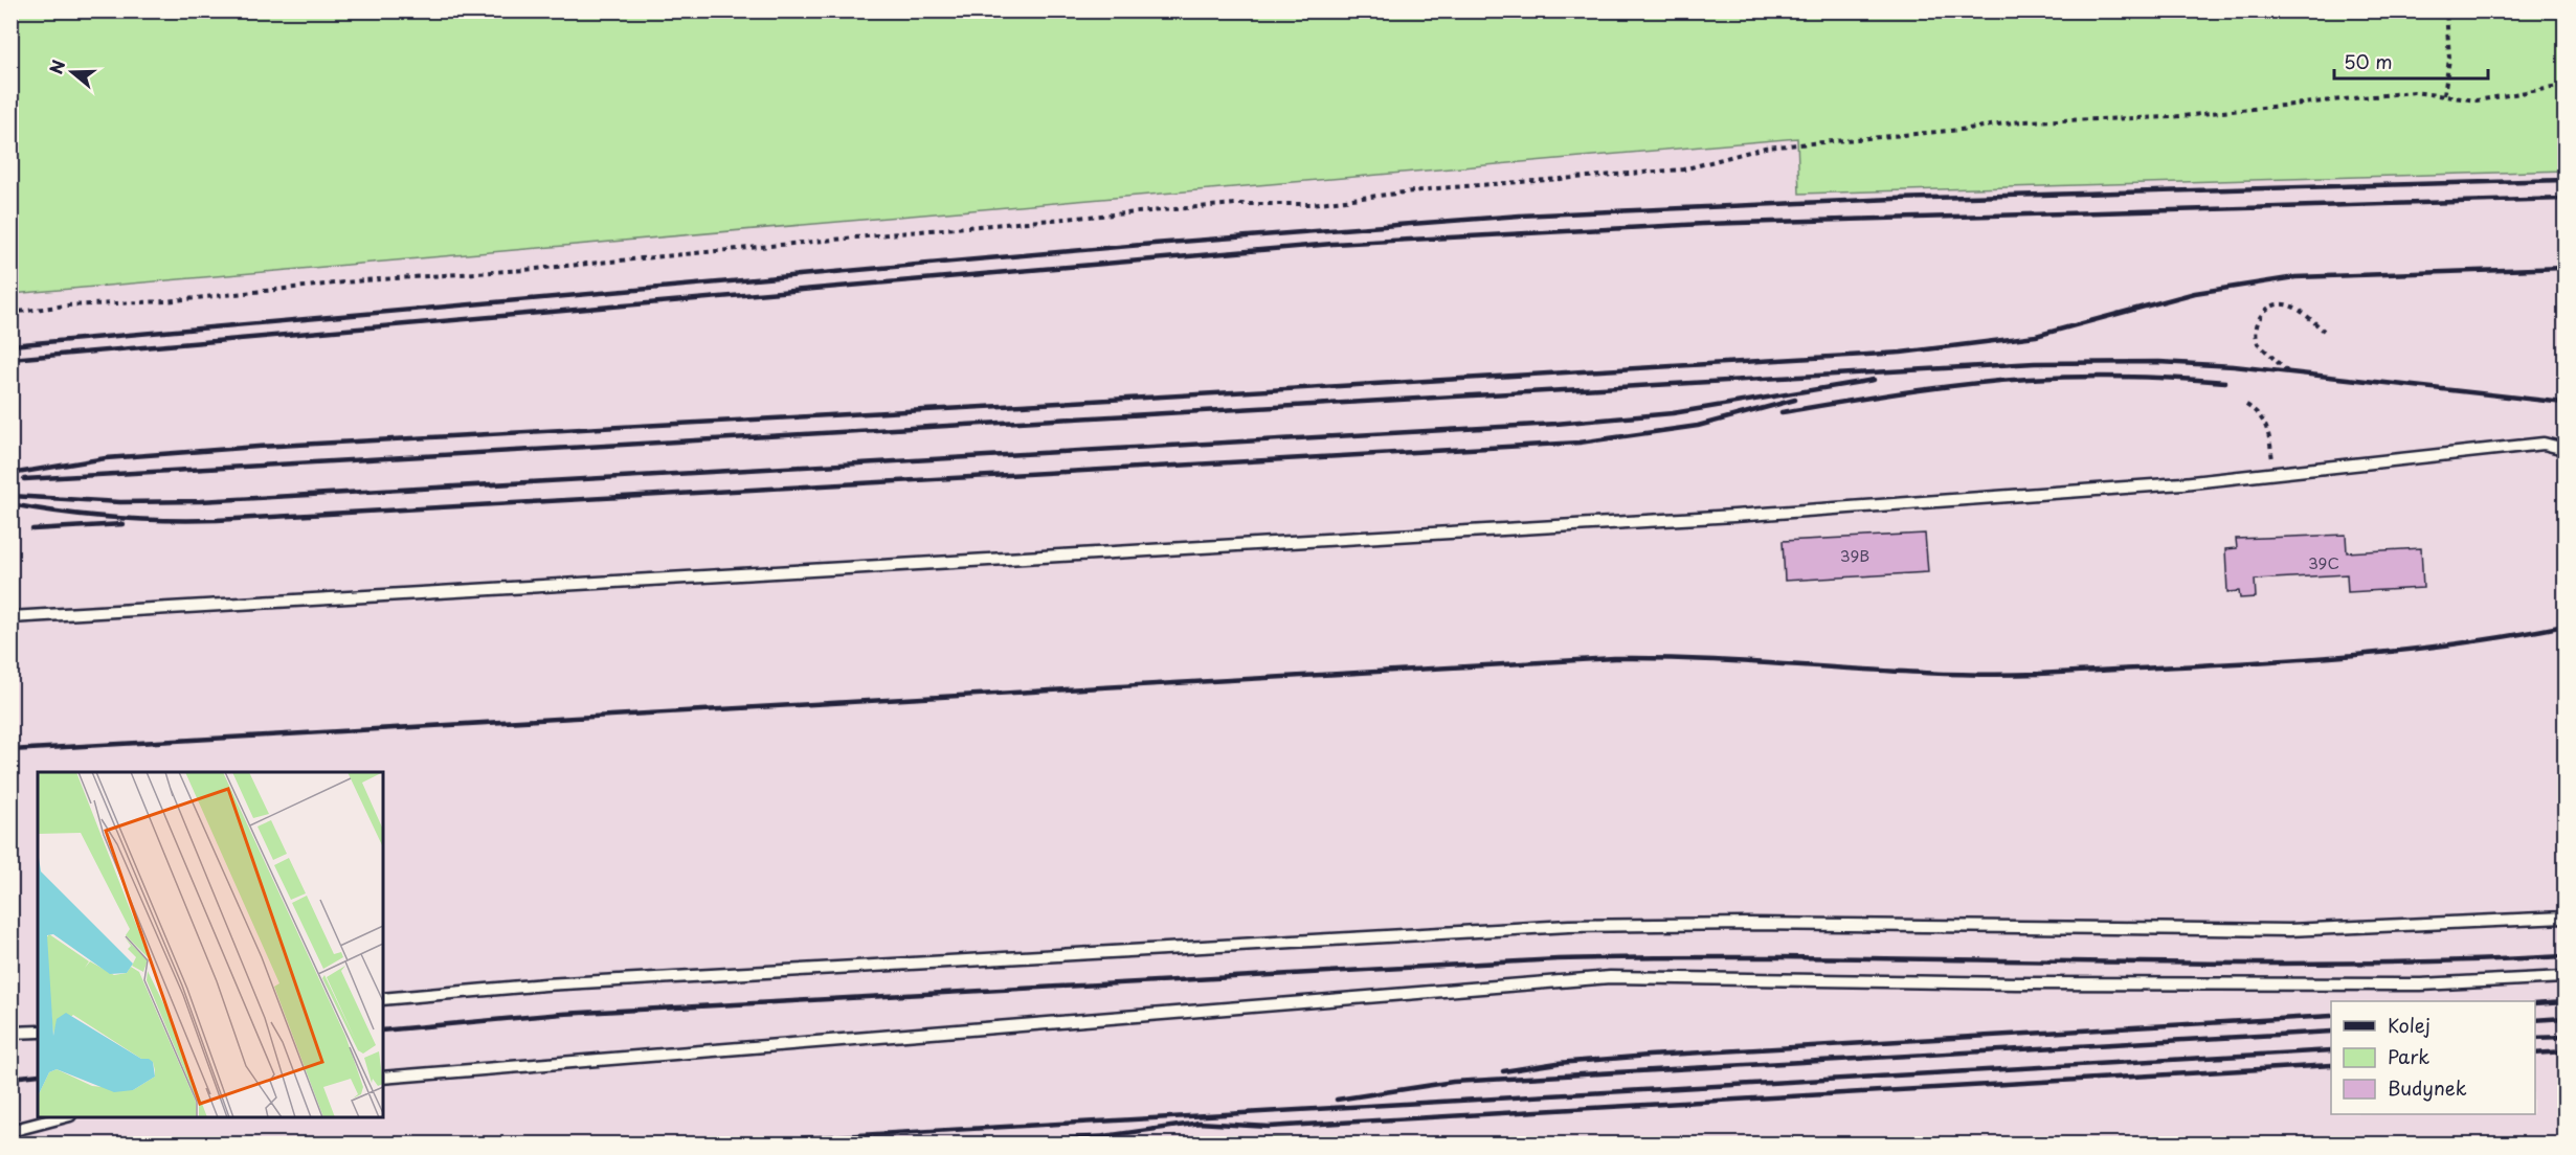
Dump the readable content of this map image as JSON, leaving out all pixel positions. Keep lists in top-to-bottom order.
{
  "house_numbers": ["39B", "39C"],
  "legend": ["Kolej", "Park", "Budynek"],
  "scale_bar": "50 m",
  "north": "left"
}
